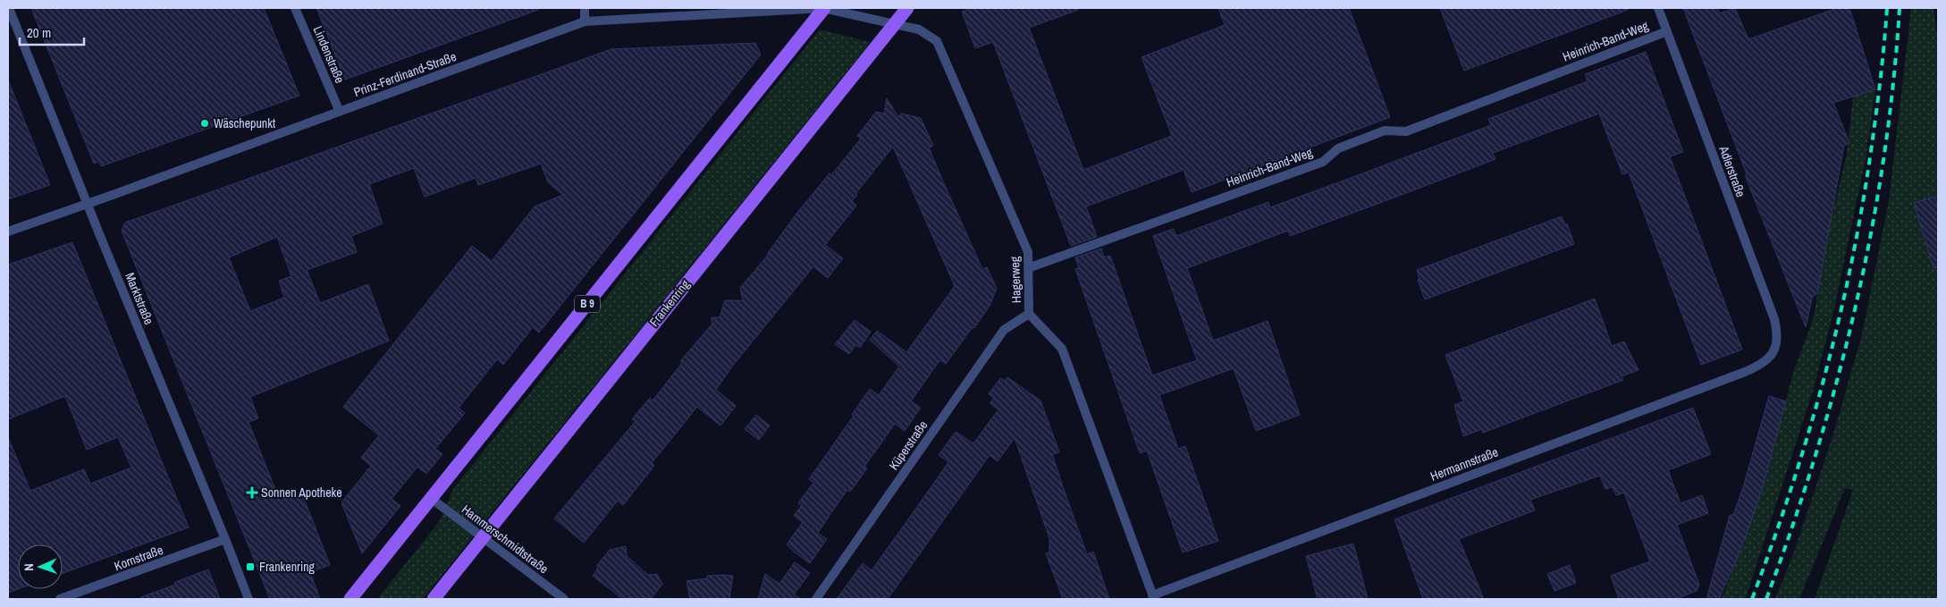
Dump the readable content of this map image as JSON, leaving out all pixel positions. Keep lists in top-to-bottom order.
{
  "streets": {
    "main road": ["Frankenring", "B 9"],
    "street": [
      "Heinrich-Band-Weg",
      "Lindenstraße",
      "Prinz-Ferdinand-Straße",
      "Adlerstraße",
      "Hagerweg",
      "Marktstraße",
      "Küperstraße",
      "Hermannstraße",
      "Hammerschmidtstraße",
      "Kornstraße"
    ]
  },
  "crossings": [
    ["Heinrich-Band-Weg", "Adlerstraße"],
    ["Heinrich-Band-Weg", "Hagerweg"],
    ["Lindenstraße", "Prinz-Ferdinand-Straße"],
    ["Prinz-Ferdinand-Straße", "Hagerweg"],
    ["Prinz-Ferdinand-Straße", "Marktstraße"],
    ["Prinz-Ferdinand-Straße", "B 9"],
    ["Adlerstraße", "Hermannstraße"],
    ["Hagerweg", "Frankenring"],
    ["Hagerweg", "B 9"],
    ["Hagerweg", "Küperstraße"],
    ["Hagerweg", "Hermannstraße"],
    ["Marktstraße", "Kornstraße"],
    ["Frankenring", "Hammerschmidtstraße"],
    ["B 9", "Hammerschmidtstraße"]
  ],
  "places": {
    "other": ["Wäschepunkt"],
    "health": ["Sonnen Apotheke"],
    "transit": ["Frankenring"]
  },
  "scale_bar": "20 m",
  "north": "left"
}
